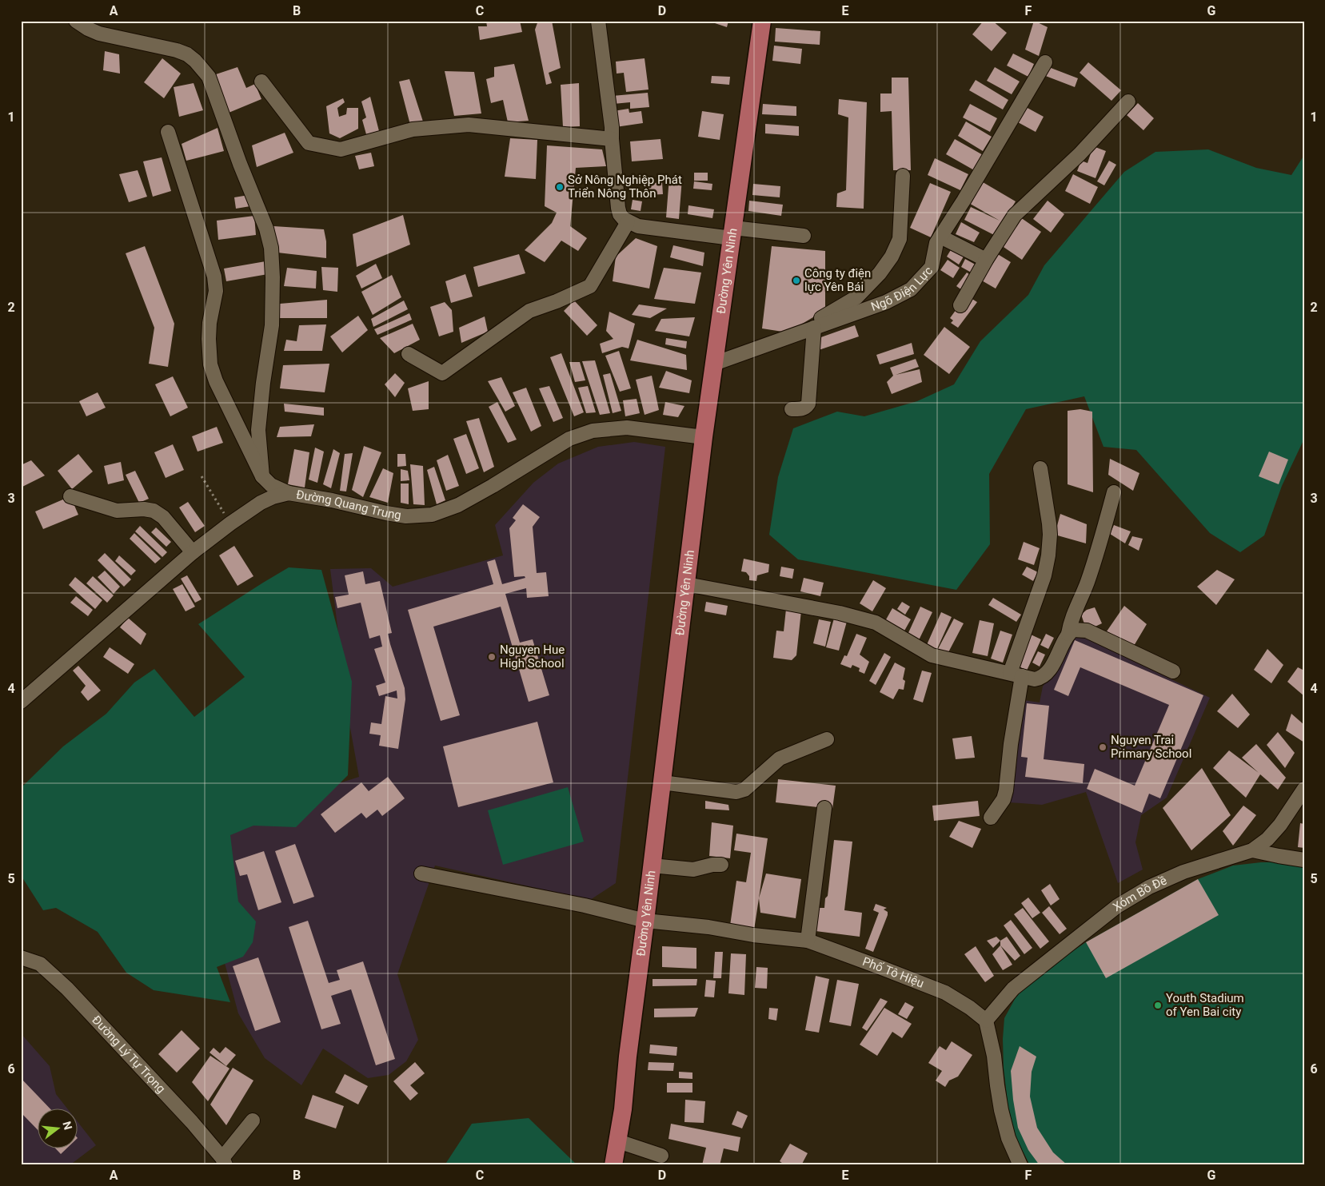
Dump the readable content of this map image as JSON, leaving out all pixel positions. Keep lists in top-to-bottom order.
{
  "streets": {
    "main road": ["Đường Yên Ninh"],
    "street": [
      "Ngõ Điện Lực",
      "Đường Quang Trung",
      "Xóm Bồ Đề",
      "Phố Tô Hiệu",
      "Đường Lý Tự Trọng"
    ]
  },
  "crossings": [
    ["Đường Yên Ninh", "Ngõ Điện Lực"],
    ["Đường Yên Ninh", "Đường Quang Trung"],
    ["Đường Yên Ninh", "Phố Tô Hiệu"],
    ["Xóm Bồ Đề", "Phố Tô Hiệu"]
  ],
  "places": [
    "Sở Nông Nghiệp Phát Triển Nông Thôn",
    "Công ty điện lực Yên Bái",
    "Nguyen Hue High School",
    "Nguyen Trai Primary School",
    "Youth Stadium of Yen Bai city"
  ],
  "north": "right",
  "grid": {
    "columns": [
      "A",
      "B",
      "C",
      "D",
      "E",
      "F",
      "G"
    ],
    "rows": [
      "1",
      "2",
      "3",
      "4",
      "5",
      "6"
    ]
  }
}
